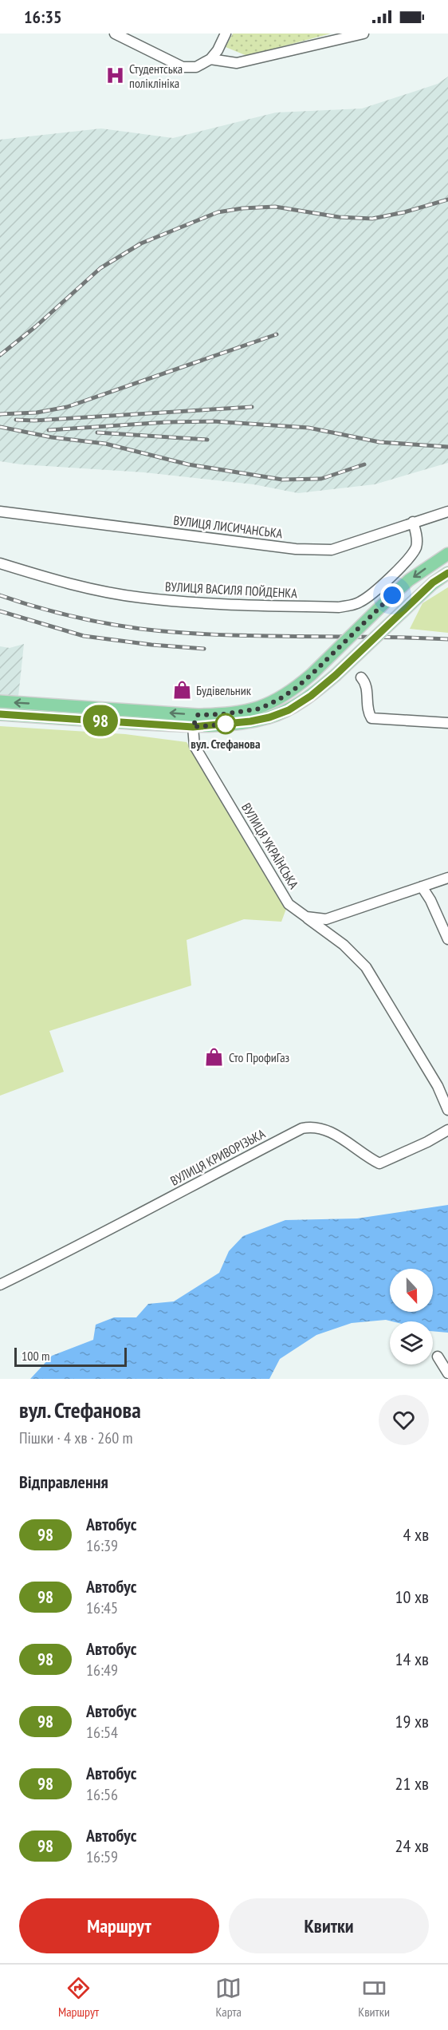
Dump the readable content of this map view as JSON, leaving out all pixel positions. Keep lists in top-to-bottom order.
{
  "streets": {
    "street": [
      "ВУЛИЦЯ ЛИСИЧАНСЬКА",
      "ВУЛИЦЯ ВАСИЛЯ ПОЙДЕНКА",
      "ВУЛИЦЯ УКРАЇНСЬКА",
      "ВУЛИЦЯ КРИВОРІЗЬКА"
    ]
  },
  "crossings": [
    ["ВУЛИЦЯ ЛИСИЧАНСЬКА", "ВУЛИЦЯ ВАСИЛЯ ПОЙДЕНКА"]
  ],
  "places": {
    "hospital": ["Студентська поліклініка"],
    "shop": ["Будівельник", "Сто ПрофиГаз"],
    "other": ["вул. Стефанова"]
  },
  "lines": ["bus line 98"],
  "scale_bar": "100 m",
  "north": "bottom",
  "page": {
    "status": "16:35",
    "on_map": "98",
    "scale": "100 m",
    "heading": [
      ["вул. Стефанова", "Пішки · 4 хв · 260 m"],
      "Відправлення"
    ],
    "list": [
      {
        "mark": "98",
        "name": "Автобус",
        "note": "16:39",
        "value": "4 хв"
      },
      {
        "mark": "98",
        "name": "Автобус",
        "note": "16:45",
        "value": "10 хв"
      },
      {
        "mark": "98",
        "name": "Автобус",
        "note": "16:49",
        "value": "14 хв"
      },
      {
        "mark": "98",
        "name": "Автобус",
        "note": "16:54",
        "value": "19 хв"
      },
      {
        "mark": "98",
        "name": "Автобус",
        "note": "16:56",
        "value": "21 хв"
      },
      {
        "mark": "98",
        "name": "Автобус",
        "note": "16:59",
        "value": "24 хв"
      }
    ],
    "buttons": ["Маршрут", "Квитки"],
    "tabs": ["Маршрут", "Карта", "Квитки"]
  }
}
